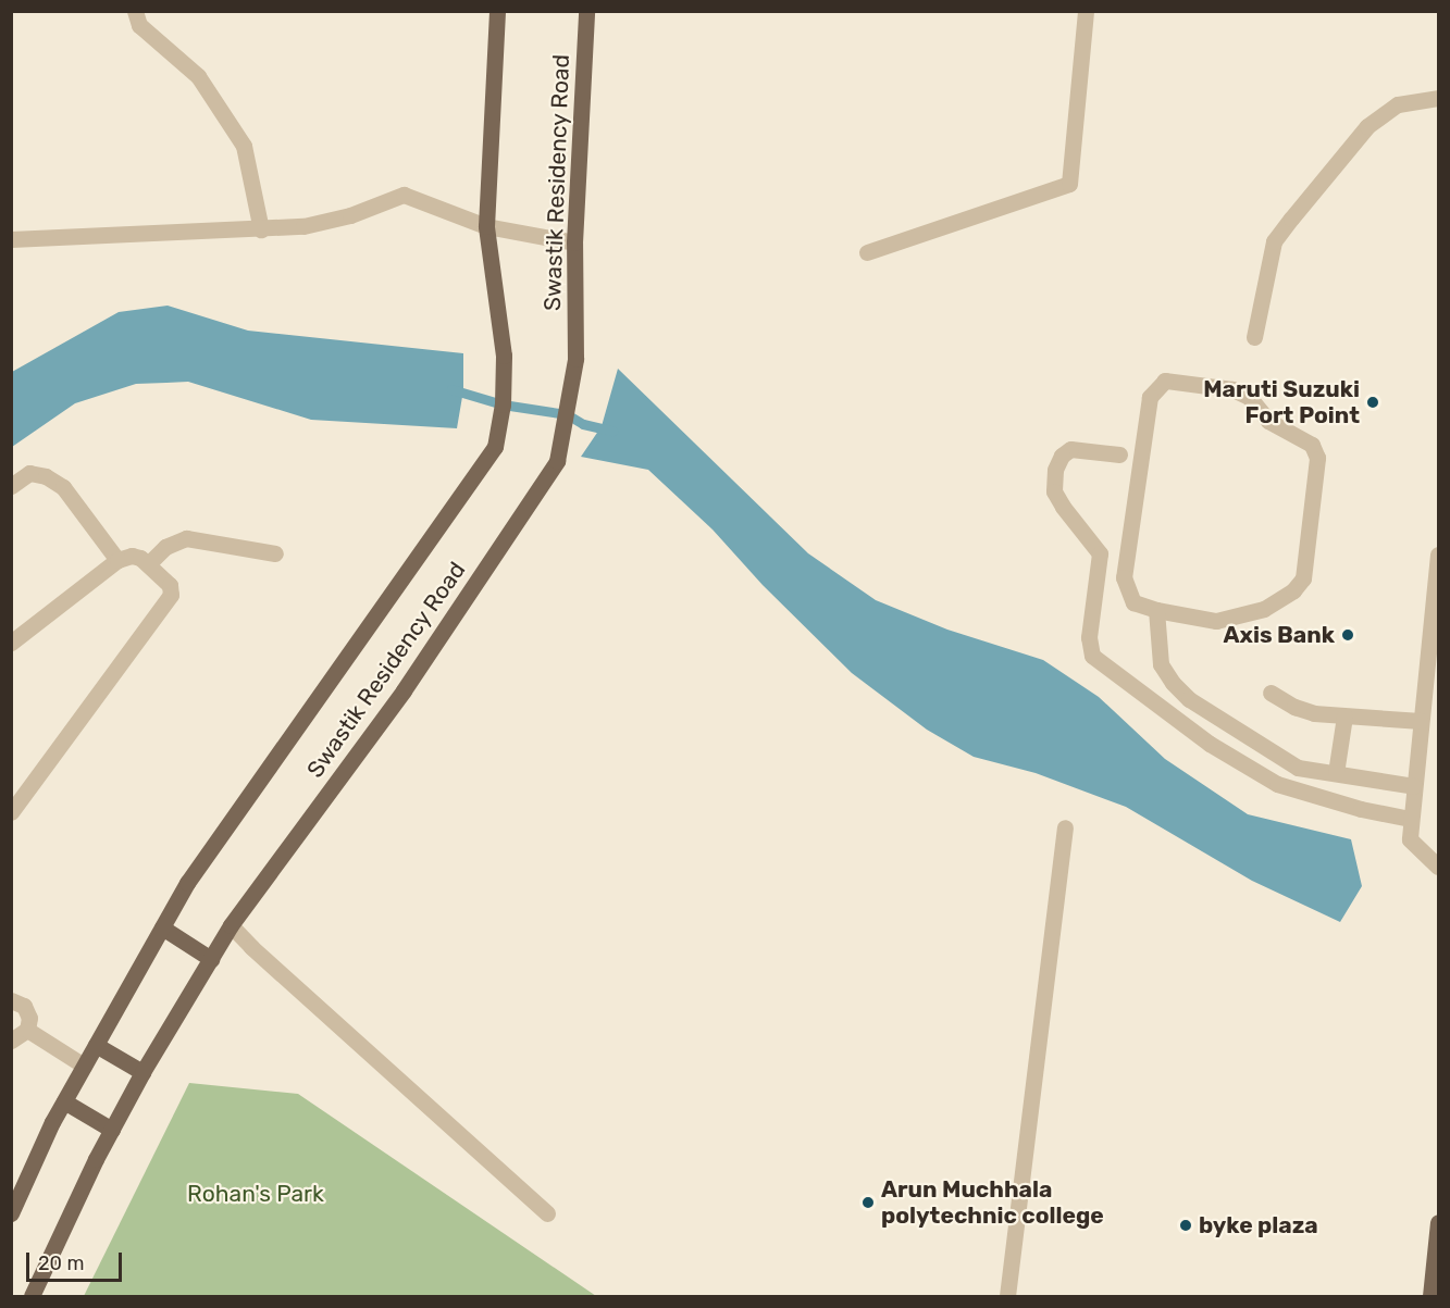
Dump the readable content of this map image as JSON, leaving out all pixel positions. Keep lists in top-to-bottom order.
{
  "streets": {
    "main road": ["Swastik Residency Road"]
  },
  "parks": ["Rohan's Park"],
  "places": [
    "Maruti Suzuki Fort Point",
    "Axis Bank",
    "Arun Muchhala polytechnic college",
    "byke plaza"
  ],
  "scale_bar": "20 m"
}
